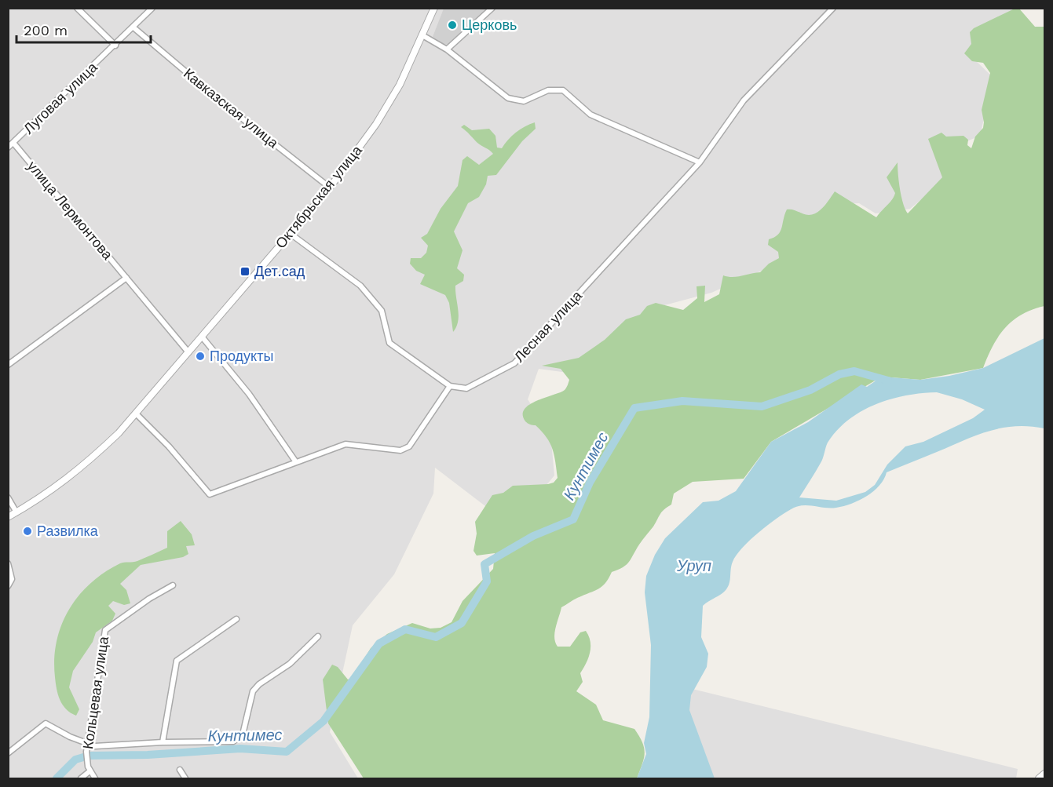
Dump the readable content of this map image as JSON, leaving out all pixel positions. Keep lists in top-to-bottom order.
{
  "streets": {
    "street": [
      "Луговая улица",
      "Кавказская улица",
      "Октябрьская улица",
      "улица Лермонтова",
      "Лесная улица",
      "Кольцевая улица"
    ]
  },
  "crossings": [
    ["Луговая улица", "Кавказская улица"],
    ["Луговая улица", "улица Лермонтова"],
    ["Кавказская улица", "Октябрьская улица"],
    ["Октябрьская улица", "улица Лермонтова"]
  ],
  "water": ["Кунтимес", "Уруп"],
  "places": {
    "other": ["Церковь", "Продукты", "Развилка"],
    "transit": ["Дет.сад"]
  },
  "scale_bar": "200 m"
}
